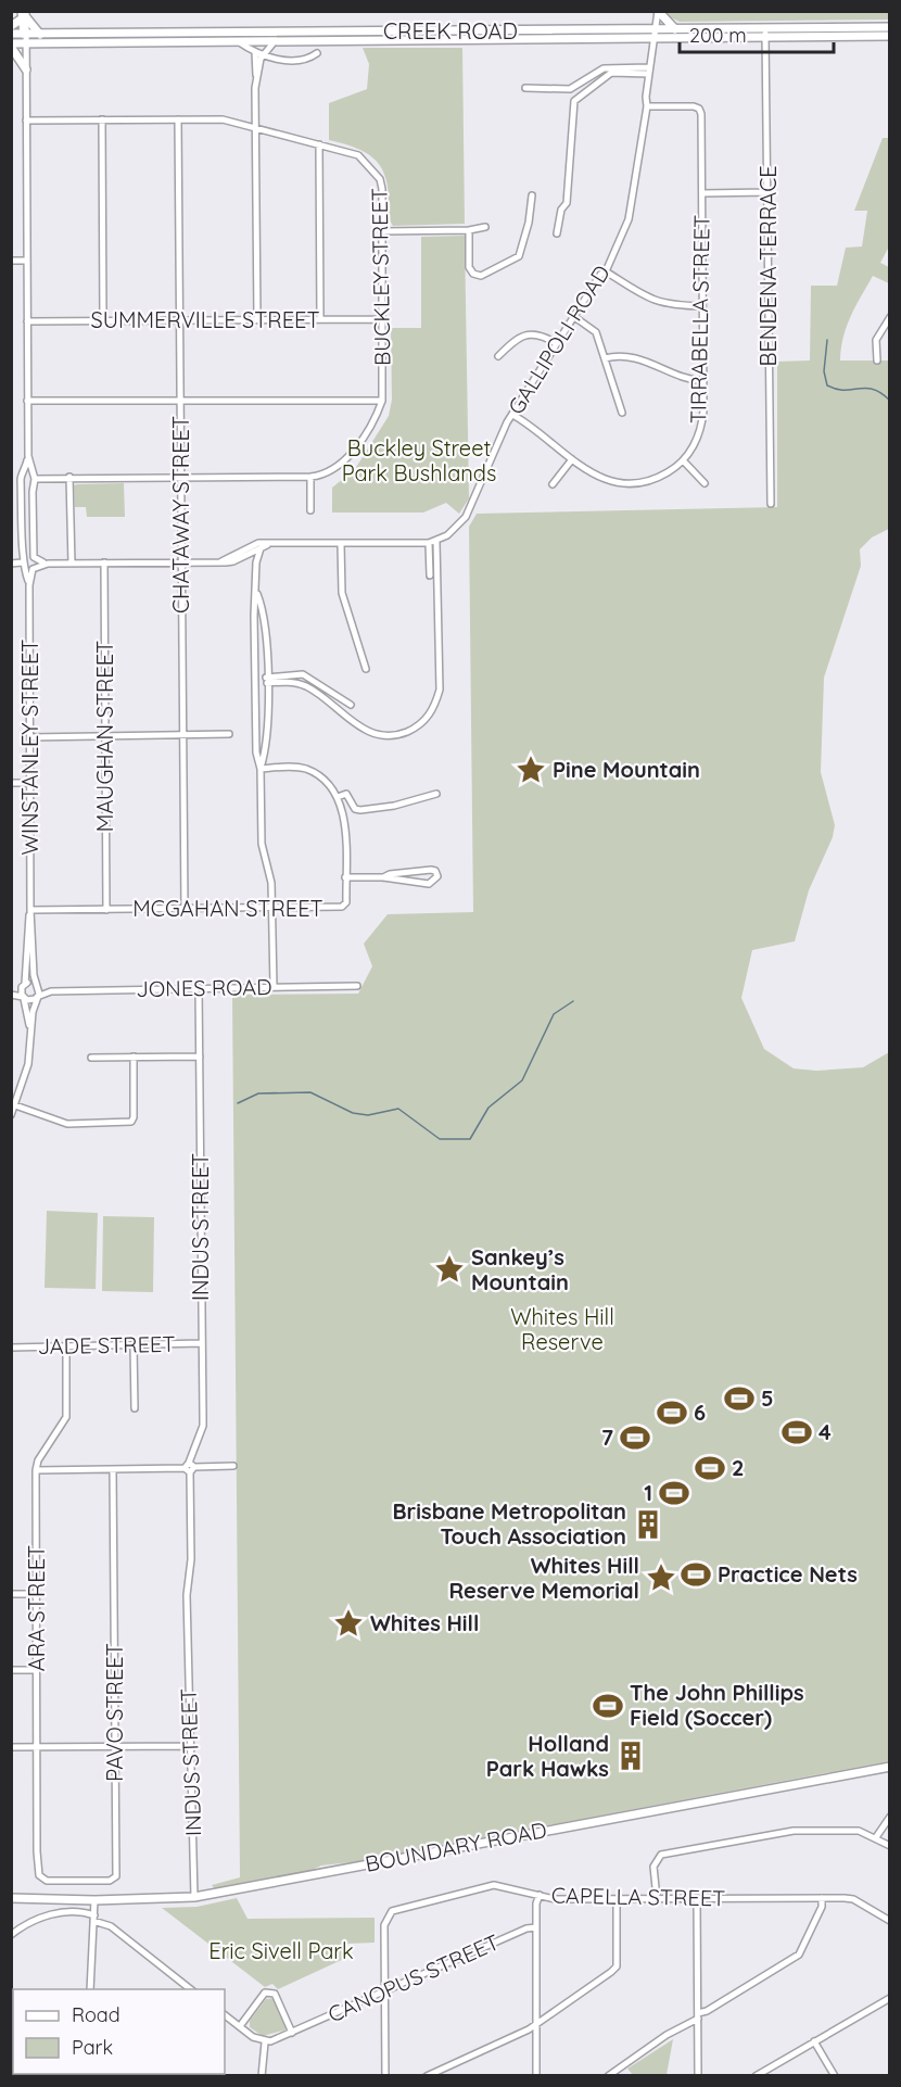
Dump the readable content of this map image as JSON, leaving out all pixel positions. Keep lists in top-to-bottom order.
{
  "streets": {
    "main road": ["CREEK ROAD", "BOUNDARY ROAD"],
    "street": [
      "BENDENA TERRACE",
      "BUCKLEY STREET",
      "TIRRABELLA STREET",
      "SUMMERVILLE STREET",
      "GALLIPOLI ROAD",
      "CHATAWAY STREET",
      "MAUGHAN STREET",
      "WINSTANLEY STREET",
      "MCGAHAN STREET",
      "JONES ROAD",
      "INDUS STREET",
      "JADE STREET",
      "ARA STREET",
      "PAVO STREET",
      "CAPELLA STREET",
      "CANOPUS STREET"
    ]
  },
  "crossings": [
    ["CREEK ROAD", "BENDENA TERRACE"],
    ["CREEK ROAD", "GALLIPOLI ROAD"],
    ["CREEK ROAD", "WINSTANLEY STREET"],
    ["BUCKLEY STREET", "SUMMERVILLE STREET"],
    ["BUCKLEY STREET", "CHATAWAY STREET"],
    ["BUCKLEY STREET", "WINSTANLEY STREET"],
    ["TIRRABELLA STREET", "GALLIPOLI ROAD"],
    ["SUMMERVILLE STREET", "CHATAWAY STREET"],
    ["SUMMERVILLE STREET", "WINSTANLEY STREET"],
    ["GALLIPOLI ROAD", "CHATAWAY STREET"],
    ["GALLIPOLI ROAD", "MAUGHAN STREET"],
    ["GALLIPOLI ROAD", "WINSTANLEY STREET"],
    ["CHATAWAY STREET", "MCGAHAN STREET"],
    ["MAUGHAN STREET", "MCGAHAN STREET"],
    ["WINSTANLEY STREET", "MCGAHAN STREET"],
    ["WINSTANLEY STREET", "JONES ROAD"],
    ["JONES ROAD", "INDUS STREET"],
    ["INDUS STREET", "JADE STREET"],
    ["INDUS STREET", "BOUNDARY ROAD"],
    ["JADE STREET", "ARA STREET"],
    ["ARA STREET", "PAVO STREET"],
    ["CAPELLA STREET", "CANOPUS STREET"]
  ],
  "parks": ["Buckley Street Park Bushlands", "Whites Hill Reserve", "Eric Sivell Park"],
  "places": {
    "place": [
      "Pine Mountain",
      "Sankey’s Mountain",
      "Whites Hill Reserve Memorial",
      "Whites Hill"
    ],
    "sports": [
      "5",
      "6",
      "4",
      "7",
      "2",
      "1",
      "Practice Nets",
      "The John Phillips Field (Soccer)"
    ],
    "building": ["Brisbane Metropolitan Touch Association", "Holland Park Hawks"]
  },
  "legend": ["Road", "Park"],
  "scale_bar": "200 m"
}
